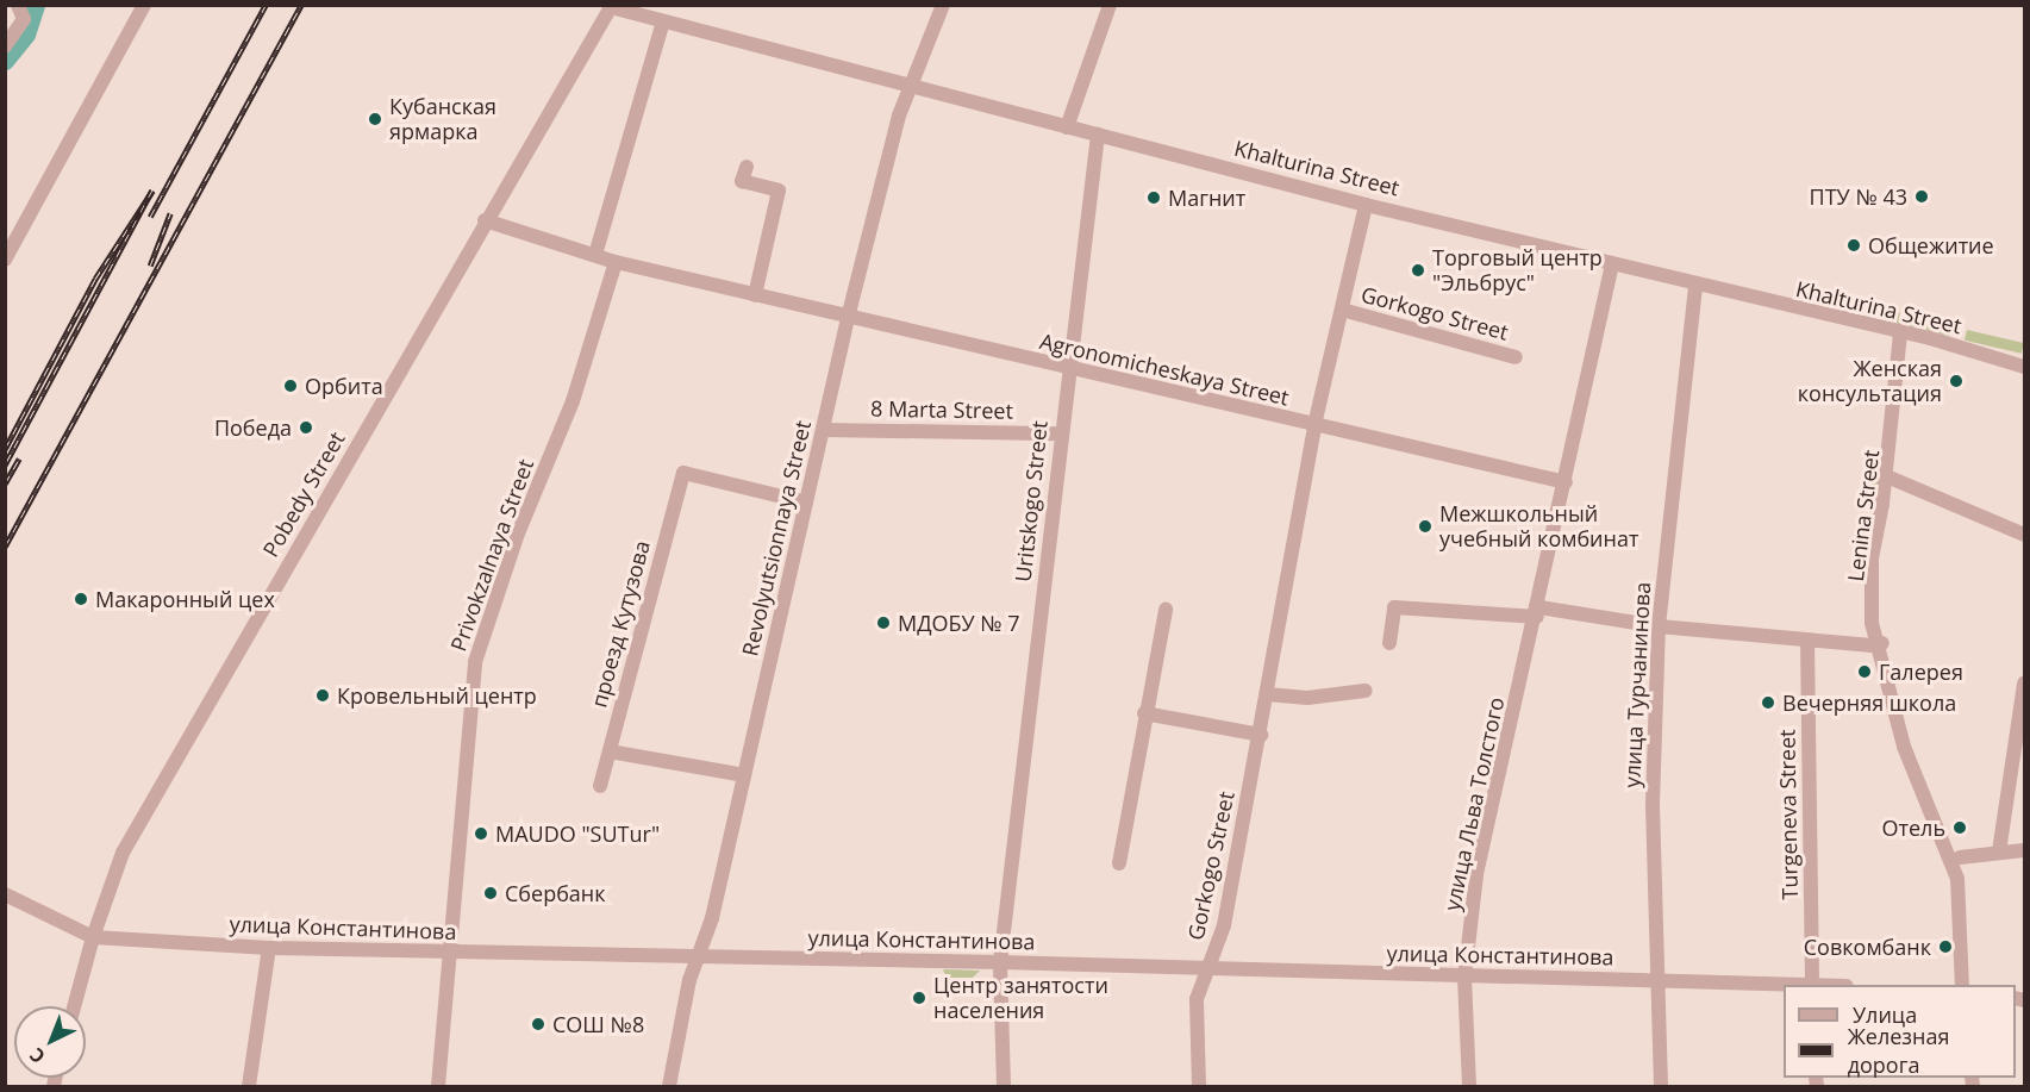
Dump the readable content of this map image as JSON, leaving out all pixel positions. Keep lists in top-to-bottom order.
{
  "streets": {
    "street": [
      "Khalturina Street",
      "Gorkogo Street",
      "Agronomicheskaya Street",
      "8 Marta Street",
      "Pobedy Street",
      "Uritskogo Street",
      "Lenina Street",
      "Revolyutsionnaya Street",
      "Privokzalnaya Street",
      "проезд Кутузова",
      "улица Турчанинова",
      "улица Льва Толстого",
      "Turgeneva Street",
      "улица Константинова"
    ]
  },
  "crossings": [
    ["Khalturina Street", "Gorkogo Street"],
    ["Khalturina Street", "Pobedy Street"],
    ["Khalturina Street", "Uritskogo Street"],
    ["Khalturina Street", "Lenina Street"],
    ["Khalturina Street", "Revolyutsionnaya Street"],
    ["Khalturina Street", "улица Турчанинова"],
    ["Khalturina Street", "улица Льва Толстого"],
    ["Gorkogo Street", "Agronomicheskaya Street"],
    ["Gorkogo Street", "улица Константинова"],
    ["Agronomicheskaya Street", "Pobedy Street"],
    ["Agronomicheskaya Street", "Uritskogo Street"],
    ["Agronomicheskaya Street", "Revolyutsionnaya Street"],
    ["Agronomicheskaya Street", "Privokzalnaya Street"],
    ["Agronomicheskaya Street", "улица Льва Толстого"],
    ["8 Marta Street", "Uritskogo Street"],
    ["8 Marta Street", "Revolyutsionnaya Street"],
    ["Pobedy Street", "улица Константинова"],
    ["Uritskogo Street", "улица Константинова"],
    ["Revolyutsionnaya Street", "проезд Кутузова"],
    ["Revolyutsionnaya Street", "улица Константинова"],
    ["Privokzalnaya Street", "улица Константинова"],
    ["улица Турчанинова", "улица Константинова"],
    ["улица Льва Толстого", "улица Константинова"]
  ],
  "places": [
    "Кубанская ярмарка",
    "ПТУ № 43",
    "Магнит",
    "Общежитие",
    "Торговый центр \"Эльбрус\"",
    "Женская консультация",
    "Орбита",
    "Победа",
    "Межшкольный учебный комбинат",
    "Макаронный цех",
    "МДОБУ № 7",
    "Галерея",
    "Кровельный центр",
    "Вечерняя школа",
    "Отель",
    "MAUDO \"SUTur\"",
    "Сбербанк",
    "Совкомбанк",
    "Центр занятости населения",
    "СОШ №8"
  ],
  "legend": ["Улица", "Железная дорога"],
  "north": "bottom left"
}
